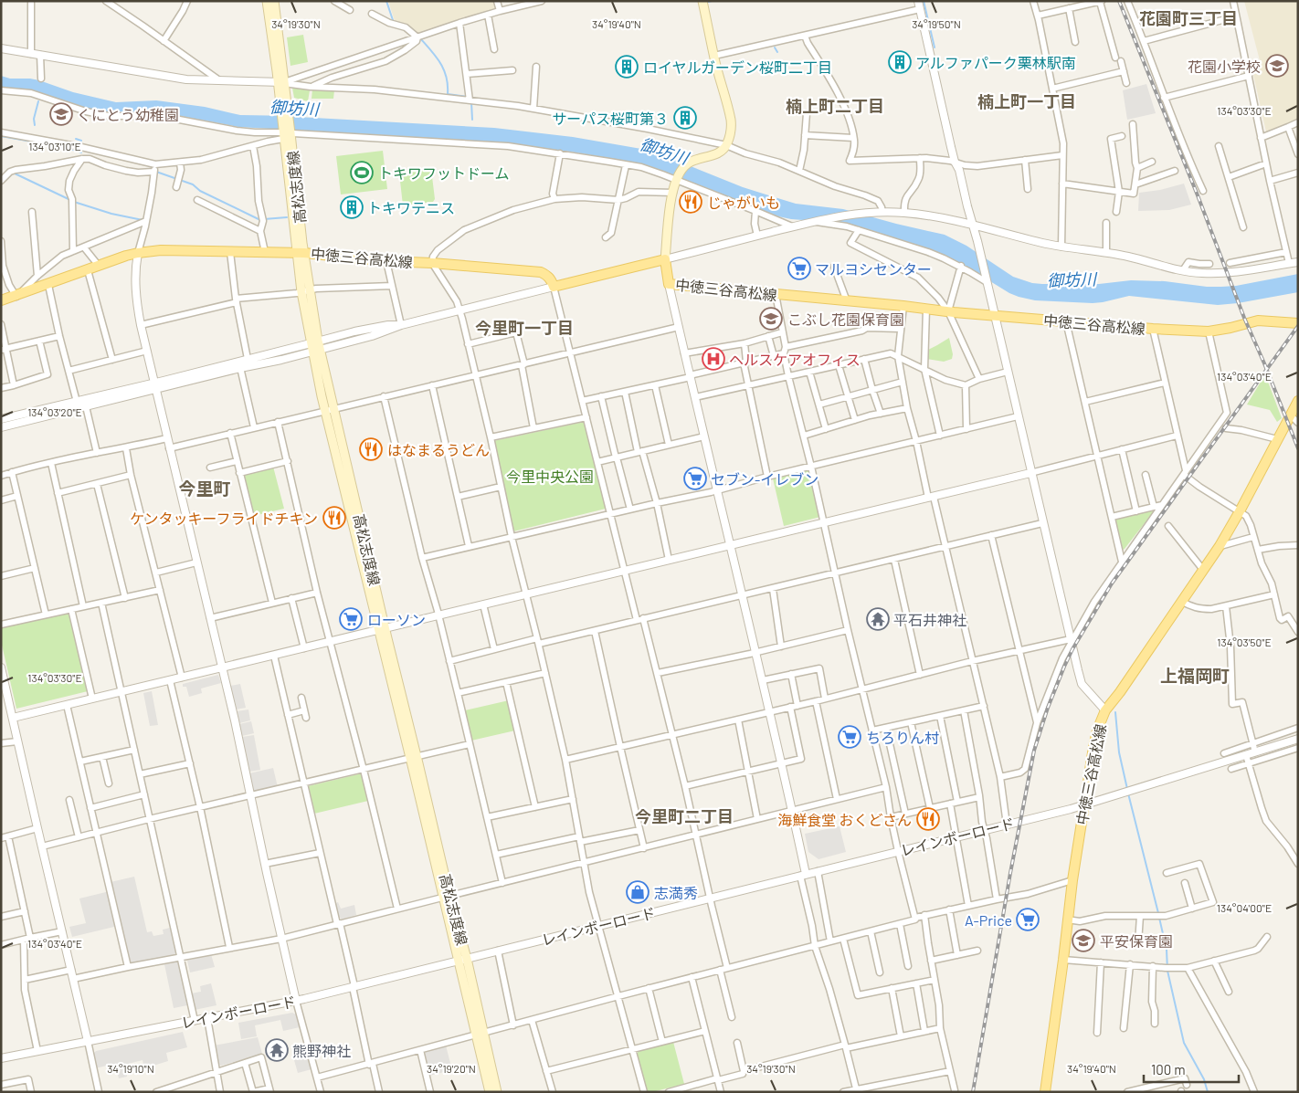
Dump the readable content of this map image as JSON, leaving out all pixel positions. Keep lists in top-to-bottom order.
{
  "streets": {
    "main road": ["高松志度線", "中徳三谷高松線"],
    "street": ["レインボーロード"]
  },
  "crossings": [
    ["高松志度線", "中徳三谷高松線"],
    ["高松志度線", "レインボーロード"],
    ["中徳三谷高松線", "レインボーロード"]
  ],
  "districts": [
    "花園町三丁目",
    "楠上町一丁目",
    "楠上町二丁目",
    "今里町一丁目",
    "今里町",
    "上福岡町",
    "今里町二丁目"
  ],
  "water": ["御坊川"],
  "parks": ["今里中央公園"],
  "places": {
    "building": [
      "アルファパーク栗林駅南",
      "ロイヤルガーデン桜町二丁目",
      "サーパス桜町第３",
      "トキワテニス"
    ],
    "school or university": [
      "花園小学校",
      "くにとう幼稚園",
      "こぶし花園保育園",
      "平安保育園"
    ],
    "sports": ["トキワフットドーム"],
    "restaurant": [
      "じゃがいも",
      "はなまるうどん",
      "ケンタッキーフライドチキン",
      "海鮮食堂 おくどさん"
    ],
    "supermarket": [
      "マルヨシセンター",
      "セブン-イレブン",
      "ローソン",
      "ちろりん村",
      "A-Price"
    ],
    "hospital": ["ヘルスケアオフィス"],
    "temple": ["平石井神社", "熊野神社"],
    "shop": ["志満秀"]
  },
  "scale_bar": "100 m",
  "coordinates": [
    "34°19'50\"N",
    "34°19'30\"N",
    "34°19'40\"N",
    "134°03'30\"E",
    "134°03'10\"E",
    "134°03'40\"E",
    "134°03'20\"E",
    "134°03'50\"E",
    "134°04'00\"E",
    "34°19'10\"N",
    "34°19'20\"N"
  ]
}
